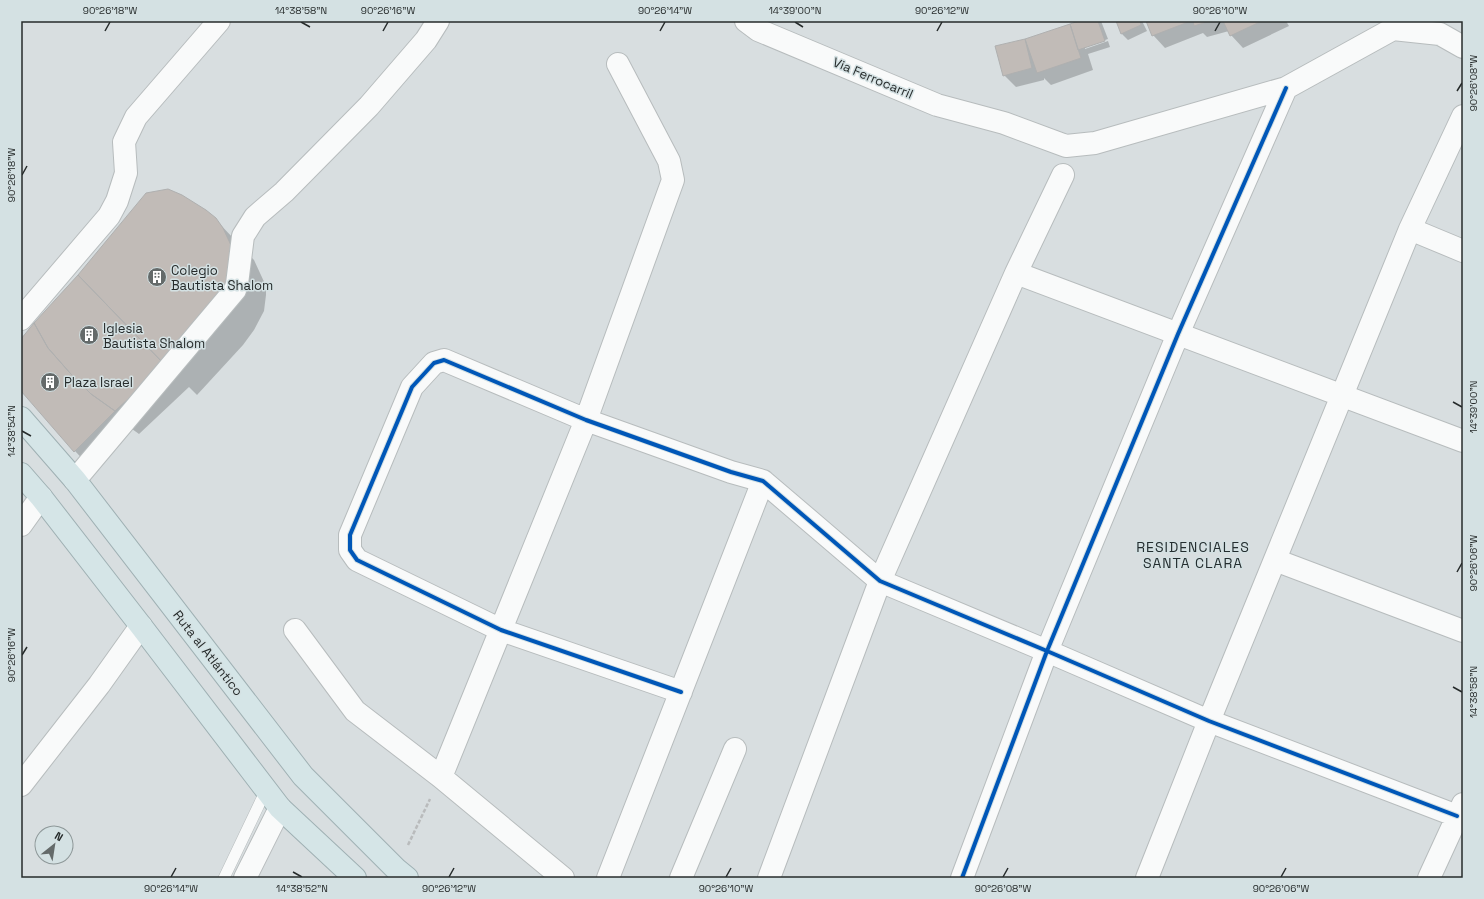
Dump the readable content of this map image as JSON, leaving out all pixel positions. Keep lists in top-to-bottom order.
{
  "streets": {
    "highway": ["Ruta al Atlántico"],
    "street": ["Via Ferrocarril"]
  },
  "districts": ["RESIDENCIALES SANTA CLARA"],
  "places": {
    "building": ["Colegio Bautista Shalom", "Iglesia Bautista Shalom", "Plaza Israel"]
  },
  "north": "top right",
  "coordinates": [
    "90°26'18\"W",
    "14°38'58\"N",
    "90°26'16\"W",
    "90°26'14\"W",
    "14°39'00\"N",
    "90°26'12\"W",
    "90°26'10\"W",
    "90°26'08\"W",
    "14°38'54\"N",
    "90°26'06\"W",
    "14°38'52\"N"
  ]
}
